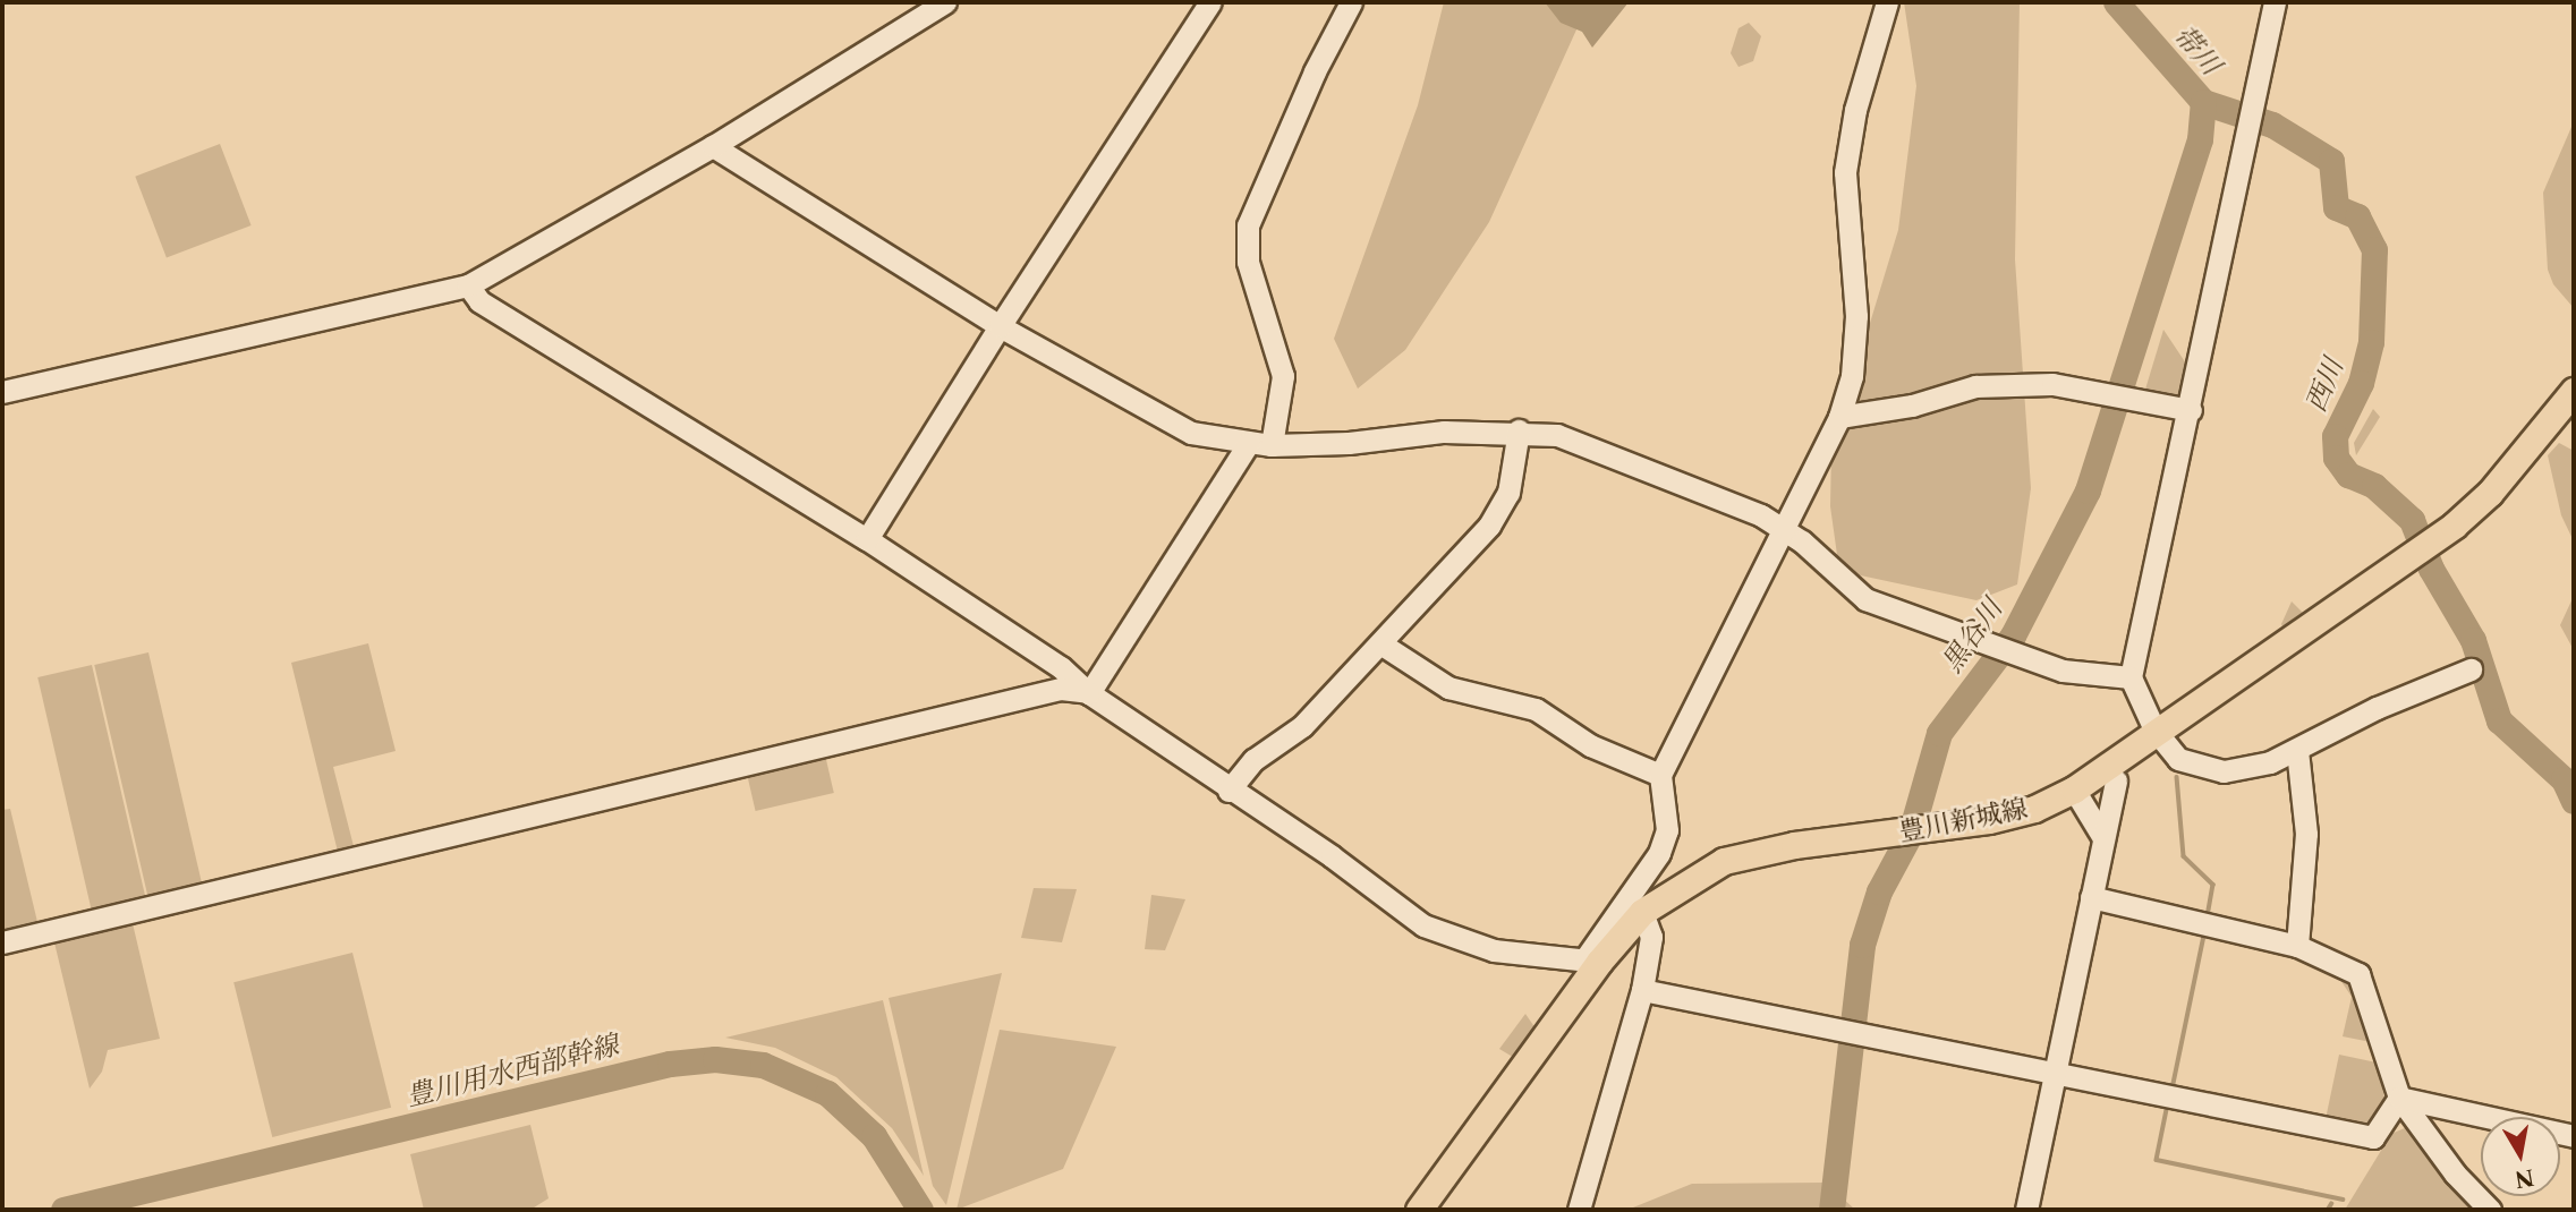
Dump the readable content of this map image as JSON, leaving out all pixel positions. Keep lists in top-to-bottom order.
{
  "streets": {
    "main road": ["豊川新城線"]
  },
  "water": [
    "帯川",
    "西川",
    "黒谷川",
    "豊川用水西部幹線"
  ],
  "north": "bottom"
}
